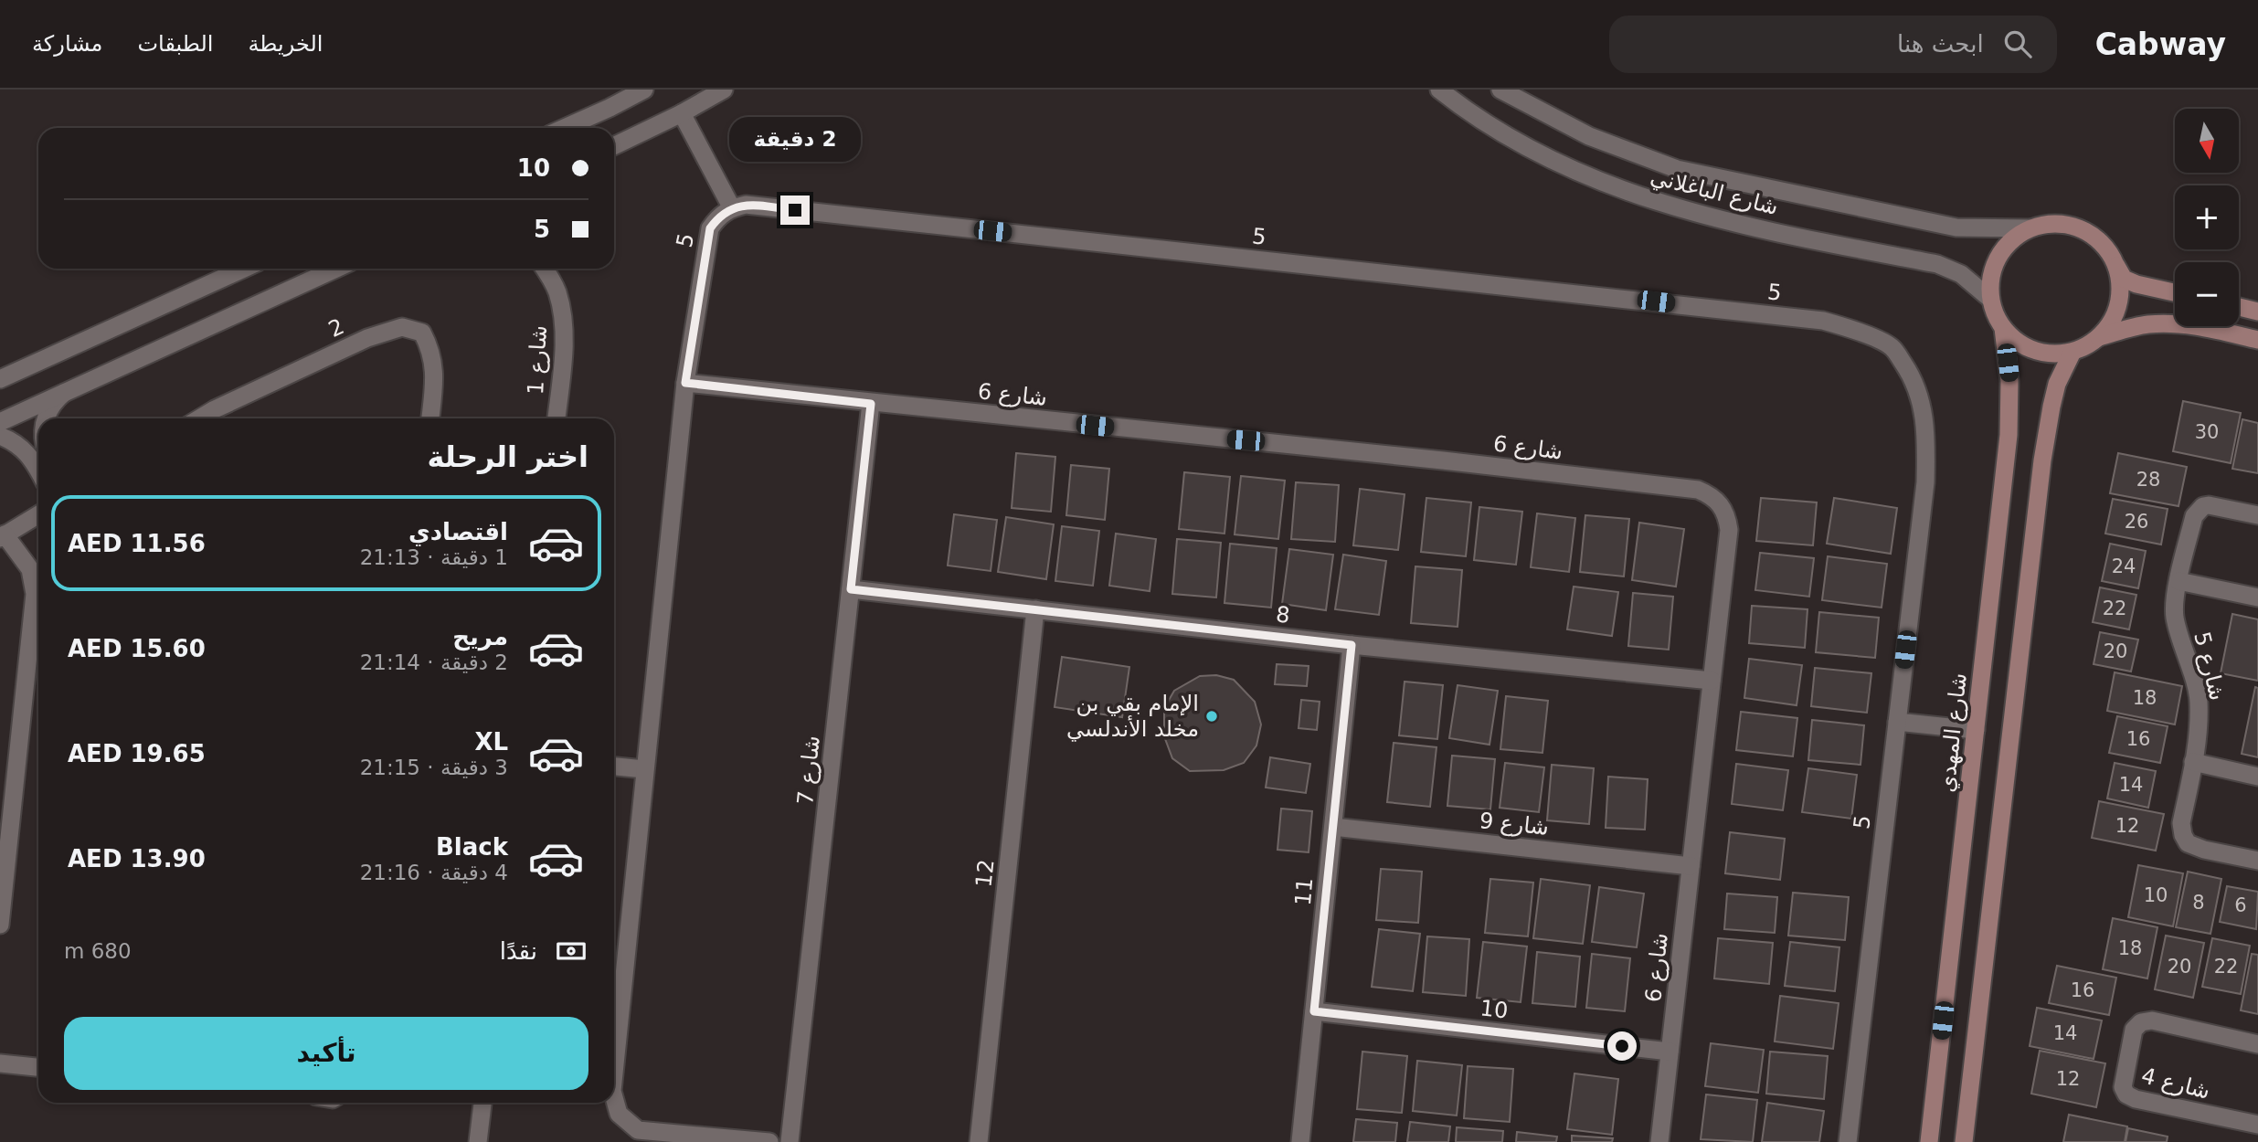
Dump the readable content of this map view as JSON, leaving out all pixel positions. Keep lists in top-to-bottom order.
{
  "streets": {
    "main road": ["شارع المهدي"],
    "street": [
      "شارع الباغلاني",
      "5",
      "2",
      "شارع 1",
      "شارع 6",
      "8",
      "شارع 5",
      "شارع 7",
      "شارع 9",
      "12",
      "11",
      "10",
      "شارع 4"
    ]
  },
  "crossings": [
    ["شارع الباغلاني", "شارع المهدي"],
    ["5", "شارع 6"],
    ["شارع 6", "8"],
    ["شارع 6", "شارع 7"],
    ["شارع 6", "شارع 9"],
    ["شارع 6", "10"],
    ["8", "شارع 7"],
    ["8", "12"],
    ["8", "11"],
    ["شارع 9", "11"],
    ["11", "10"]
  ],
  "places": ["الإمام بقي بن مخلد الأندلسي"],
  "house_numbers": [
    "30",
    "28",
    "26",
    "24",
    "22",
    "20",
    "18",
    "16",
    "14",
    "12",
    "10",
    "8",
    "6",
    "18",
    "20",
    "22",
    "16",
    "14",
    "12"
  ],
  "north": "bottom",
  "page": {
    "header": "Cabway",
    "search": "ابحث هنا",
    "nav": ["الخريطة", "الطبقات", "مشاركة"],
    "map_buttons": ["+", "−"],
    "bubble": "2 دقيقة",
    "banner": ["10", "5"],
    "heading": "اختر الرحلة",
    "list": [
      {
        "name": "اقتصادي",
        "note": "1 دقيقة · 21:13",
        "value": "AED 11.56"
      },
      {
        "name": "مريح",
        "note": "2 دقيقة · 21:14",
        "value": "AED 15.60"
      },
      {
        "name": "XL",
        "note": "3 دقيقة · 21:15",
        "value": "AED 19.65"
      },
      {
        "name": "Black",
        "note": "4 دقيقة · 21:16",
        "value": "AED 13.90"
      }
    ],
    "pay": ["نقدًا", "680 m"],
    "buttons": "تأكيد"
  }
}
